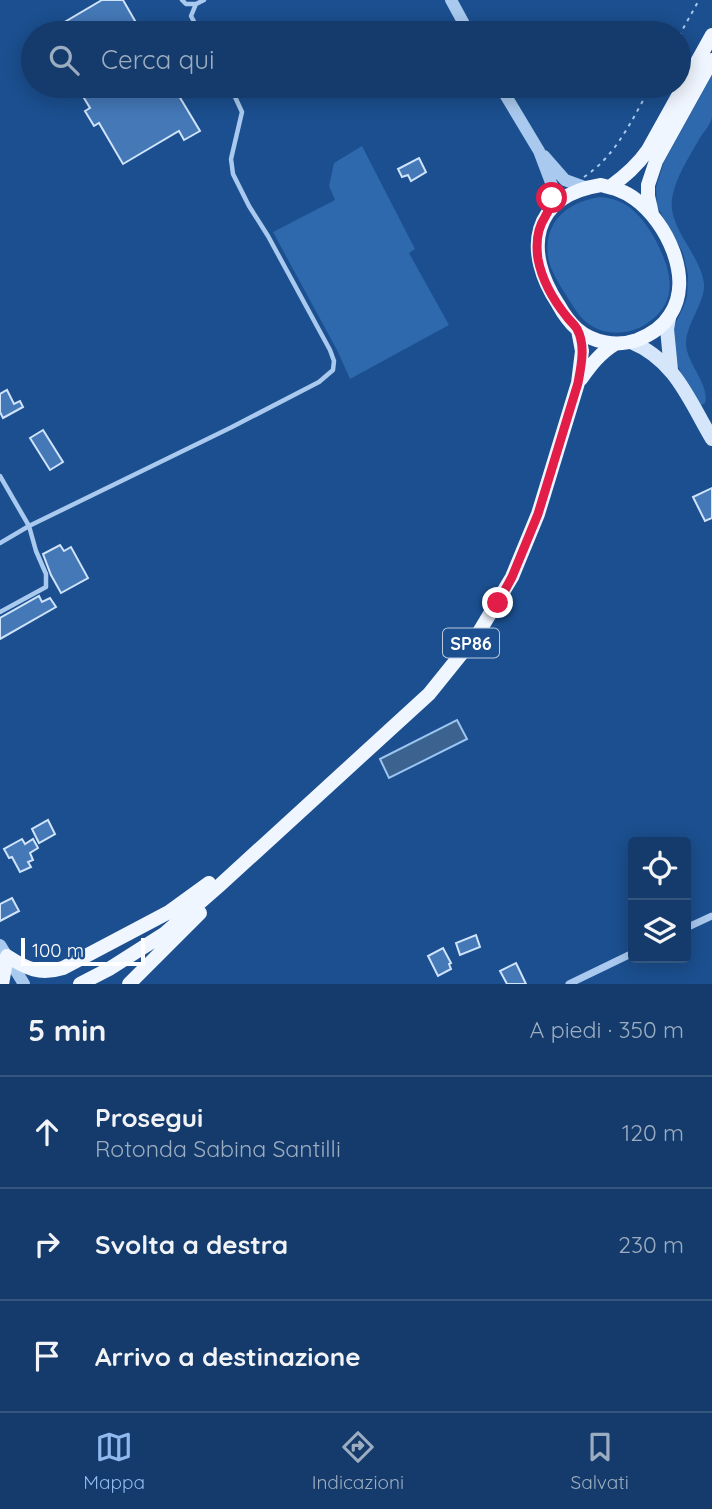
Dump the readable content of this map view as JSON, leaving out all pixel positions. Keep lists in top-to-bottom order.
{
  "streets": {
    "main road": ["SP86"]
  },
  "scale_bar": "100 m",
  "page": {
    "search": "Cerca qui",
    "scale": "100 m",
    "heading": ["5 min", "A piedi · 350 m"],
    "list": [
      ["Prosegui", "Rotonda Sabina Santilli", "120 m"],
      ["Svolta a destra", "230 m"],
      "Arrivo a destinazione"
    ],
    "nav": ["Mappa", "Indicazioni", "Salvati"]
  }
}
